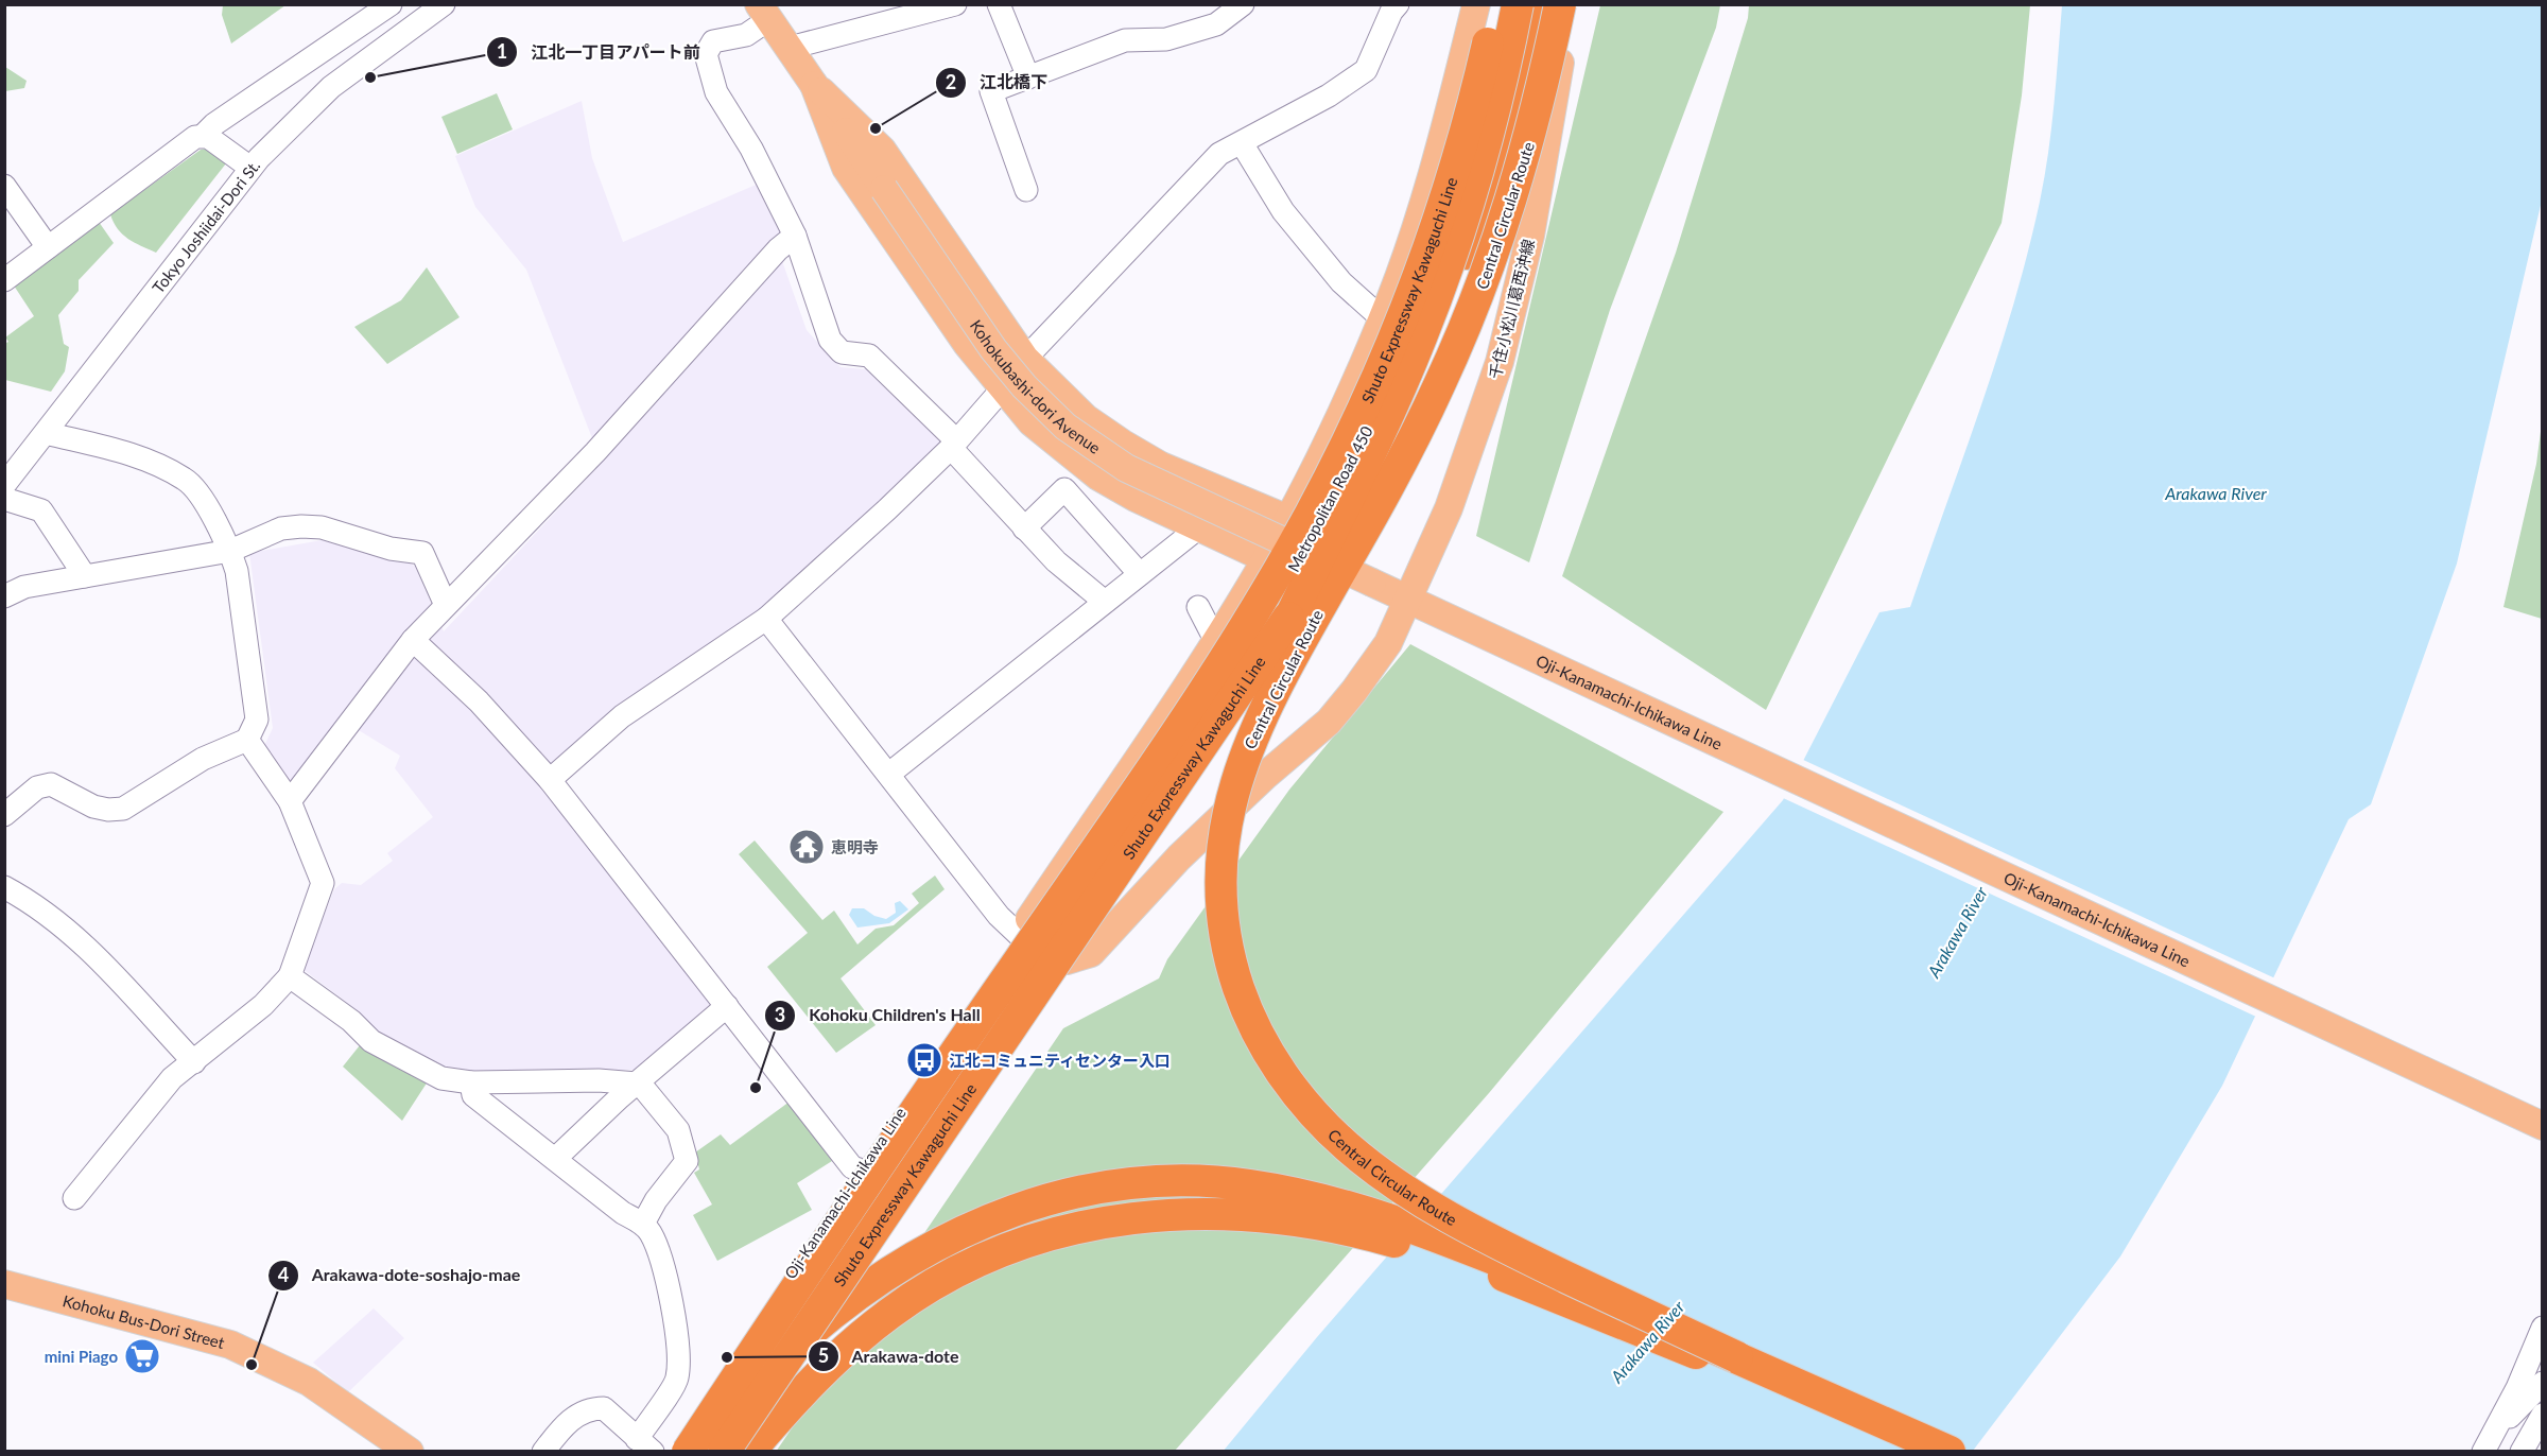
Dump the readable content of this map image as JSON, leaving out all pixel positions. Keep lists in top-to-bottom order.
{
  "streets": {
    "highway": ["Central Circular Route", "Shuto Expressway Kawaguchi Line"],
    "main road": [
      "千住小松川葛西沖線",
      "Kohokubashi-dori Avenue",
      "Metropolitan Road 450",
      "Oji-Kanamachi-Ichikawa Line",
      "Kohoku Bus-Dori Street"
    ],
    "street": ["Tokyo Joshiidai-Dori St."]
  },
  "crossings": [
    ["Central Circular Route", "Shuto Expressway Kawaguchi Line"],
    ["Central Circular Route", "Oji-Kanamachi-Ichikawa Line"],
    ["千住小松川葛西沖線", "Kohokubashi-dori Avenue"],
    ["Kohokubashi-dori Avenue", "Oji-Kanamachi-Ichikawa Line"],
    ["Metropolitan Road 450", "Oji-Kanamachi-Ichikawa Line"]
  ],
  "water": ["Arakawa River"],
  "places": {
    "other": [
      "江北一丁目アパート前",
      "江北橋下",
      "Kohoku Children's Hall",
      "Arakawa-dote",
      "Arakawa-dote-soshajo-mae"
    ],
    "temple": ["恵明寺"],
    "bus stop": ["江北コミュニティセンター入口"],
    "supermarket": ["mini Piago"]
  }
}
